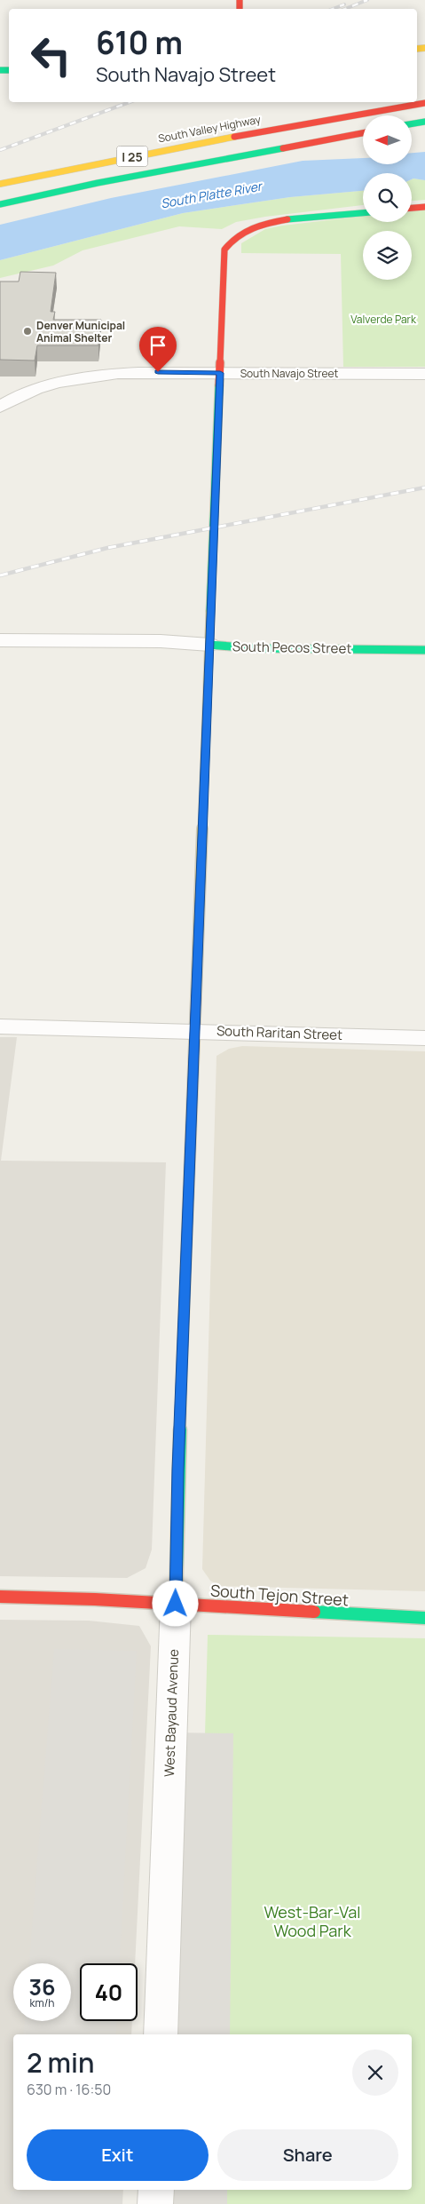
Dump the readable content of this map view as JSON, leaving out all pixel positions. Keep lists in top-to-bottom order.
{
  "streets": {
    "main road": [
      "South Valley Highway",
      "I 25",
      "South Pecos Street",
      "South Tejon Street",
      "West Bayaud Avenue"
    ],
    "street": ["South Navajo Street", "South Raritan Street"]
  },
  "crossings": [
    ["South Navajo Street", "West Bayaud Avenue"],
    ["South Pecos Street", "West Bayaud Avenue"],
    ["South Raritan Street", "West Bayaud Avenue"],
    ["South Tejon Street", "West Bayaud Avenue"]
  ],
  "water": ["South Platte River"],
  "parks": ["Valverde Park", "West-Bar-Val Wood Park"],
  "places": ["Denver Municipal Animal Shelter"],
  "north": "left",
  "page": {
    "turn": ["610 m", "South Navajo Street"],
    "speed": "36 km/h",
    "limit": "40",
    "heading": ["2 min", "630 m · 16:50"],
    "buttons": ["Exit", "Share"]
  }
}
